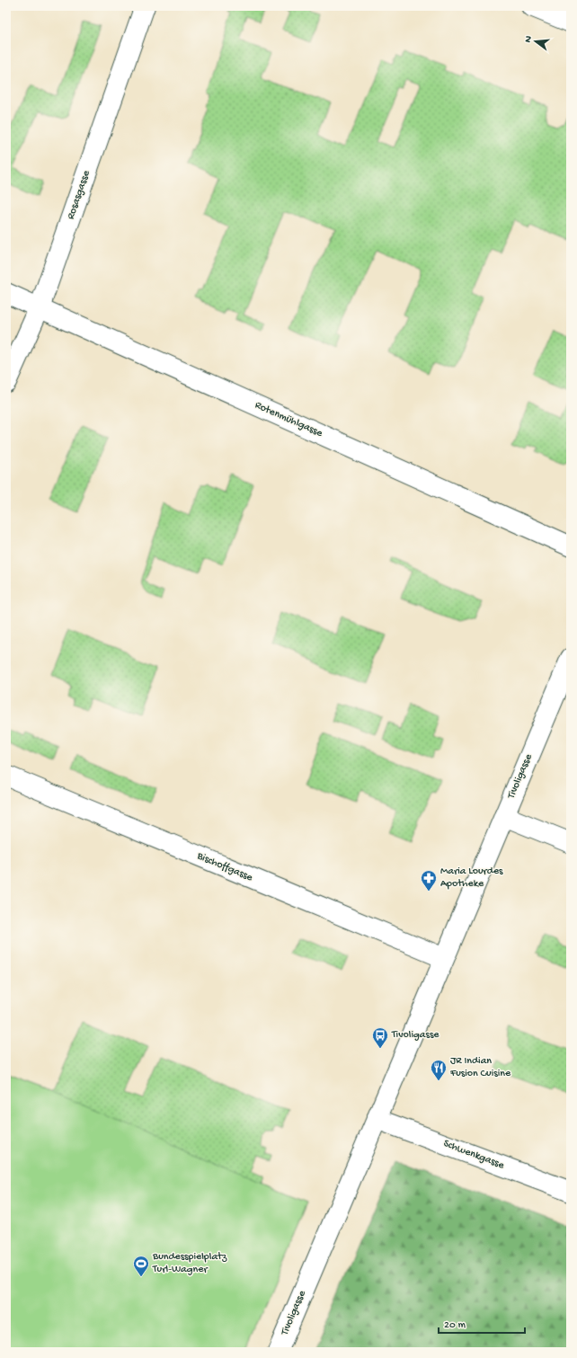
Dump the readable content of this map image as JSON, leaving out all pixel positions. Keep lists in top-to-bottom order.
{
  "streets": {
    "street": [
      "Rosasgasse",
      "Rotenmühlgasse",
      "Tivoligasse",
      "Bischoffgasse",
      "Schwenkgasse"
    ]
  },
  "crossings": [
    ["Rosasgasse", "Rotenmühlgasse"],
    ["Tivoligasse", "Bischoffgasse"],
    ["Tivoligasse", "Schwenkgasse"]
  ],
  "places": {
    "pharmacy": ["Maria Lourdes Apotheke"],
    "bus stop": ["Tivoligasse"],
    "restaurant": ["JR Indian Fusion Cuisine"],
    "sports": ["Bundesspielplatz Turl-Wagner"]
  },
  "scale_bar": "20 m",
  "north": "left"
}
